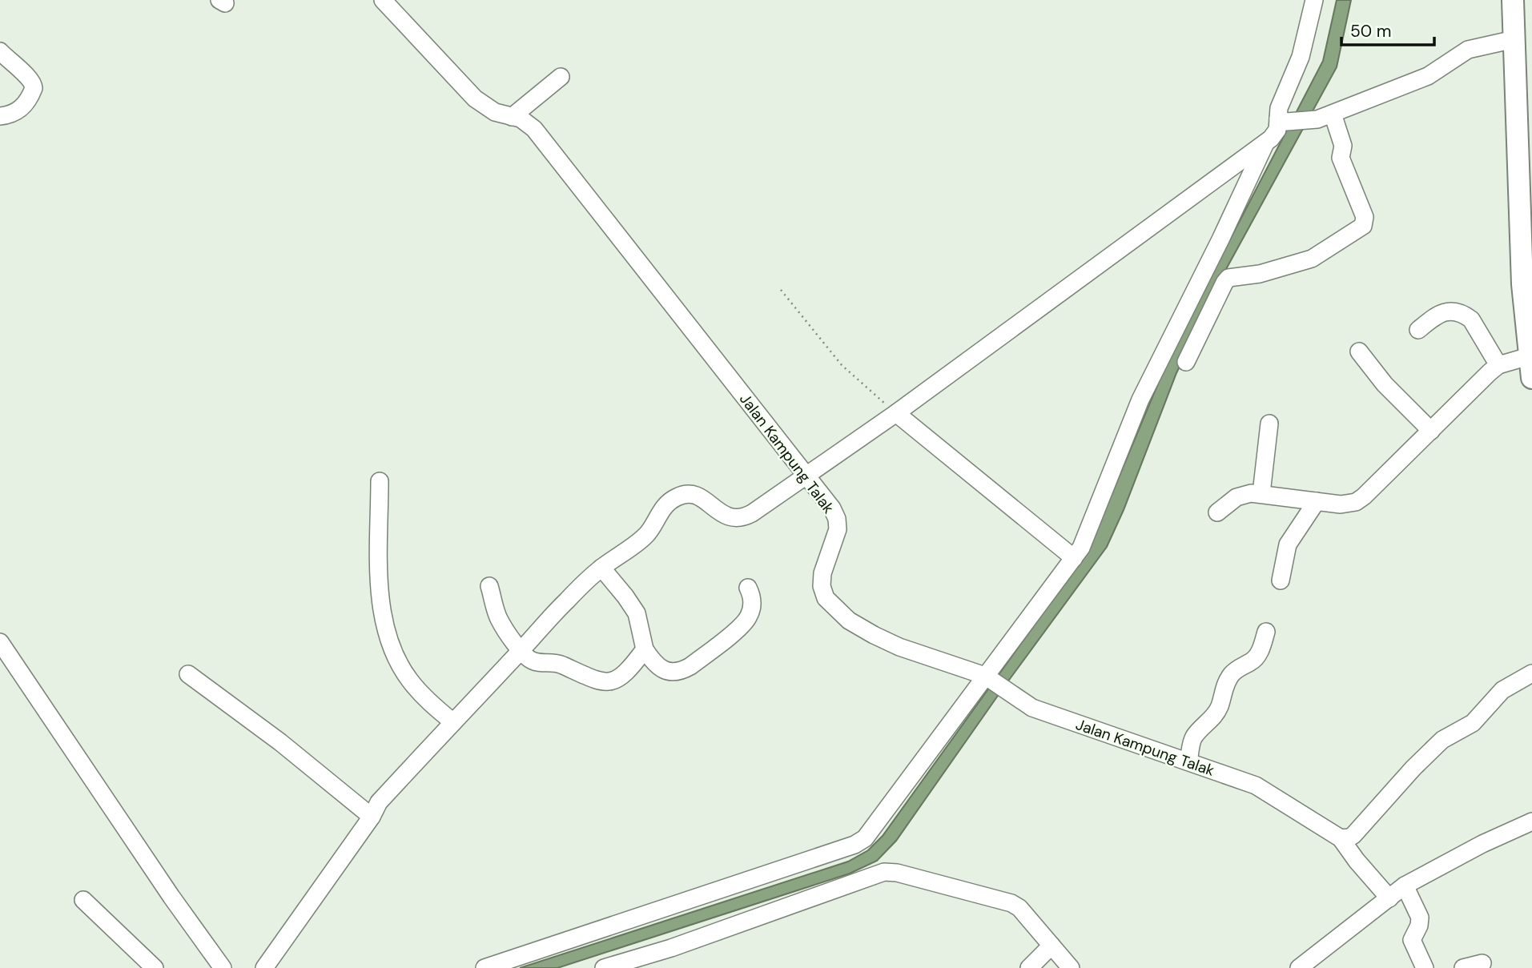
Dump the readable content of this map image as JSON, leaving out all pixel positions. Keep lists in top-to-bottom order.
{
  "streets": {
    "street": ["Jalan Kampung Talak"]
  },
  "scale_bar": "50 m"
}
